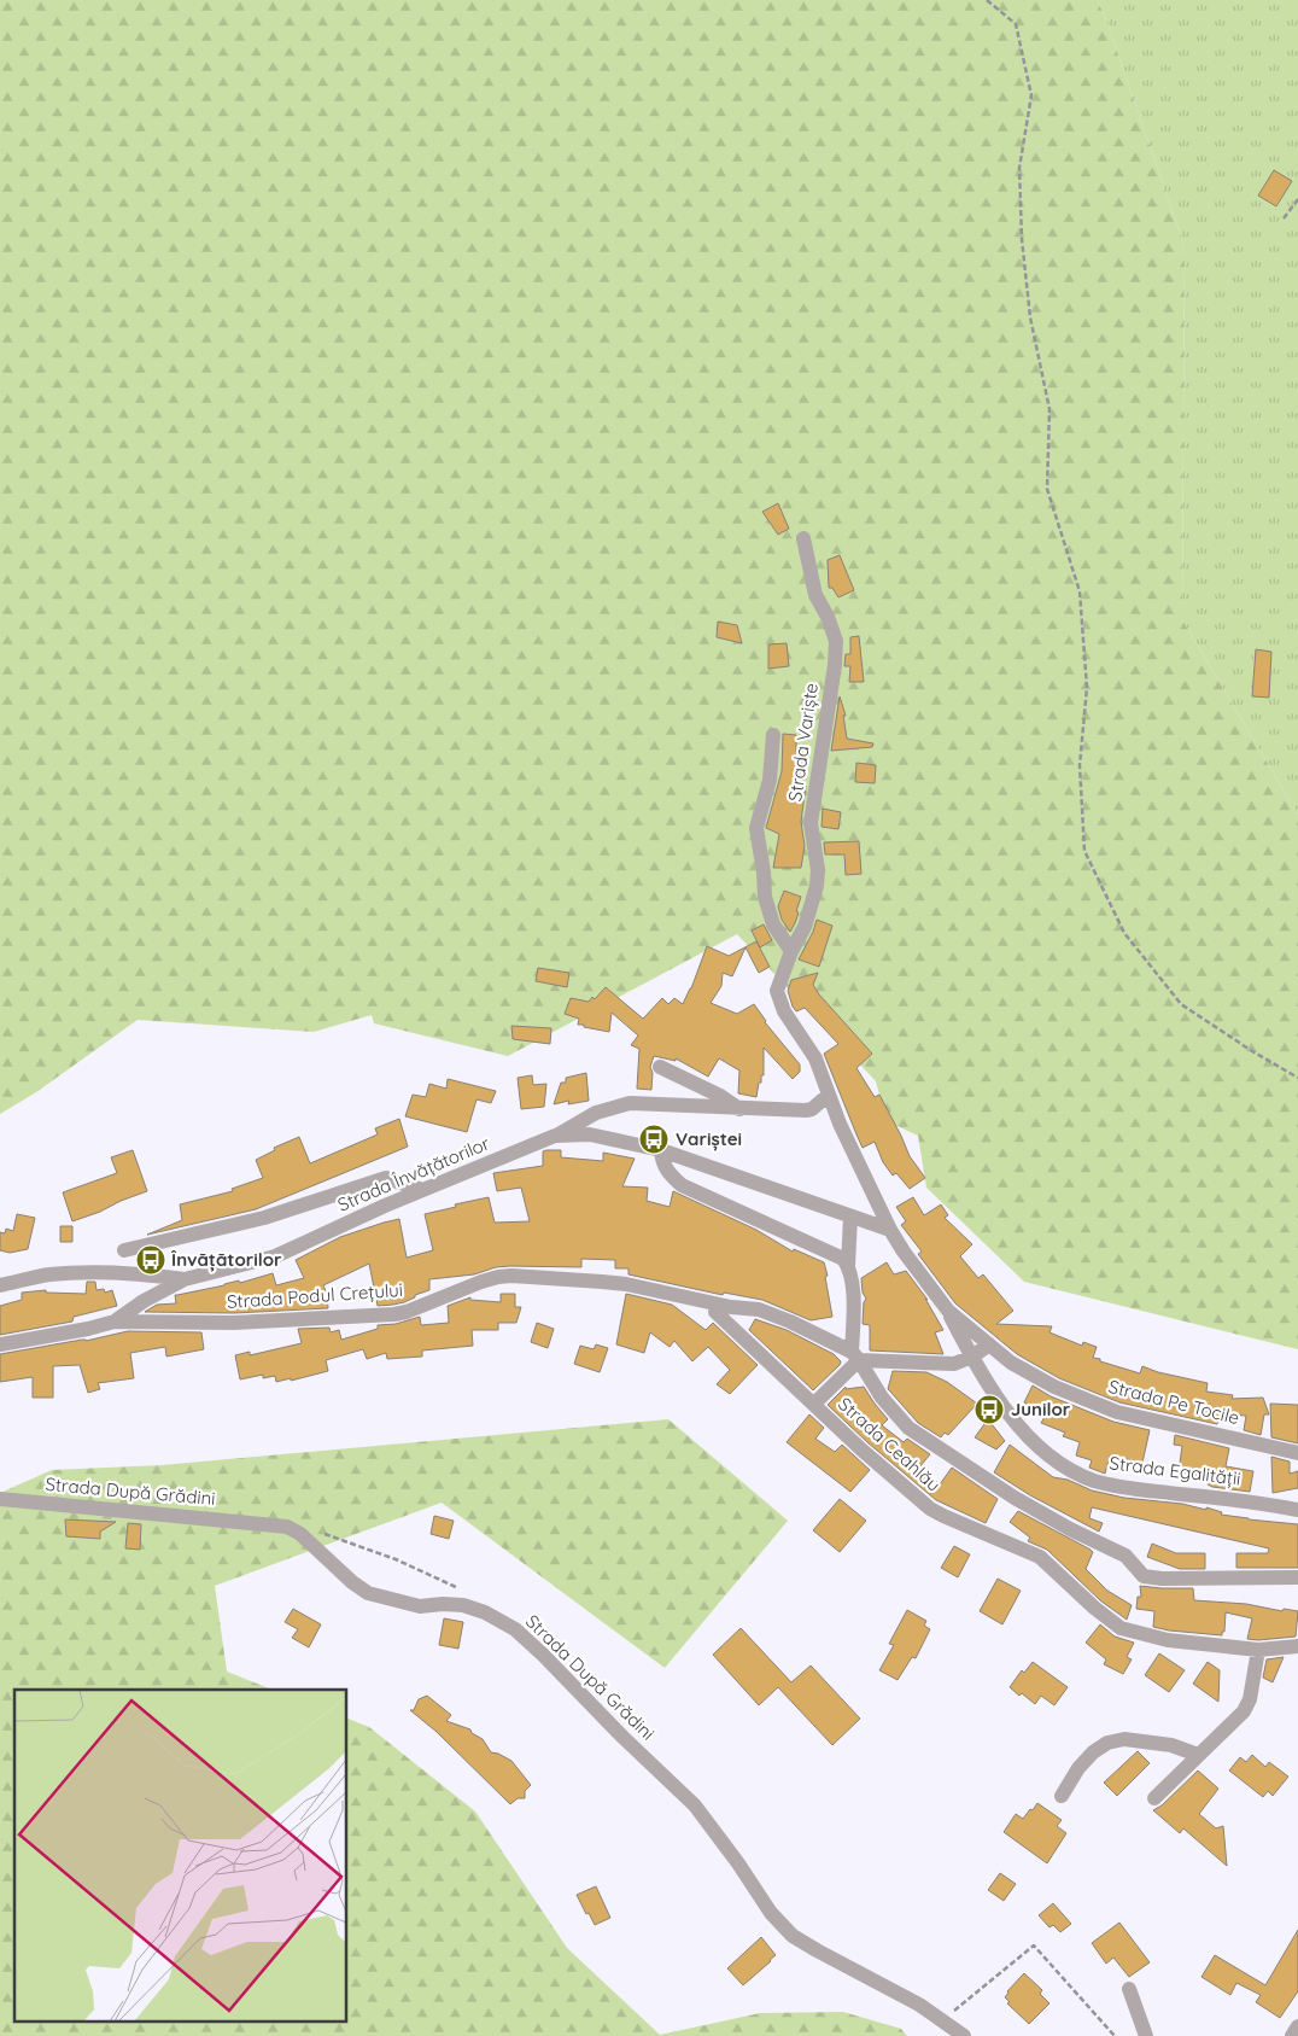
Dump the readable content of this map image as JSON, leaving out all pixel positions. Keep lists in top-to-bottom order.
{
  "streets": {
    "street": [
      "Strada Variște",
      "Strada Învățătorilor",
      "Strada Podul Crețului",
      "Strada Pe Tocile",
      "Strada Ceahlău",
      "Strada Egalității",
      "Strada După Grădini"
    ]
  },
  "crossings": [
    ["Strada Variște", "Strada Învățătorilor"],
    ["Strada Variște", "Strada Pe Tocile"],
    ["Strada Învățătorilor", "Strada Podul Crețului"],
    ["Strada Învățătorilor", "Strada Pe Tocile"],
    ["Strada Podul Crețului", "Strada Ceahlău"],
    ["Strada Podul Crețului", "Strada Egalității"],
    ["Strada Pe Tocile", "Strada Egalității"]
  ],
  "places": {
    "bus stop": ["Variștei", "Învățătorilor", "Junilor"]
  }
}
